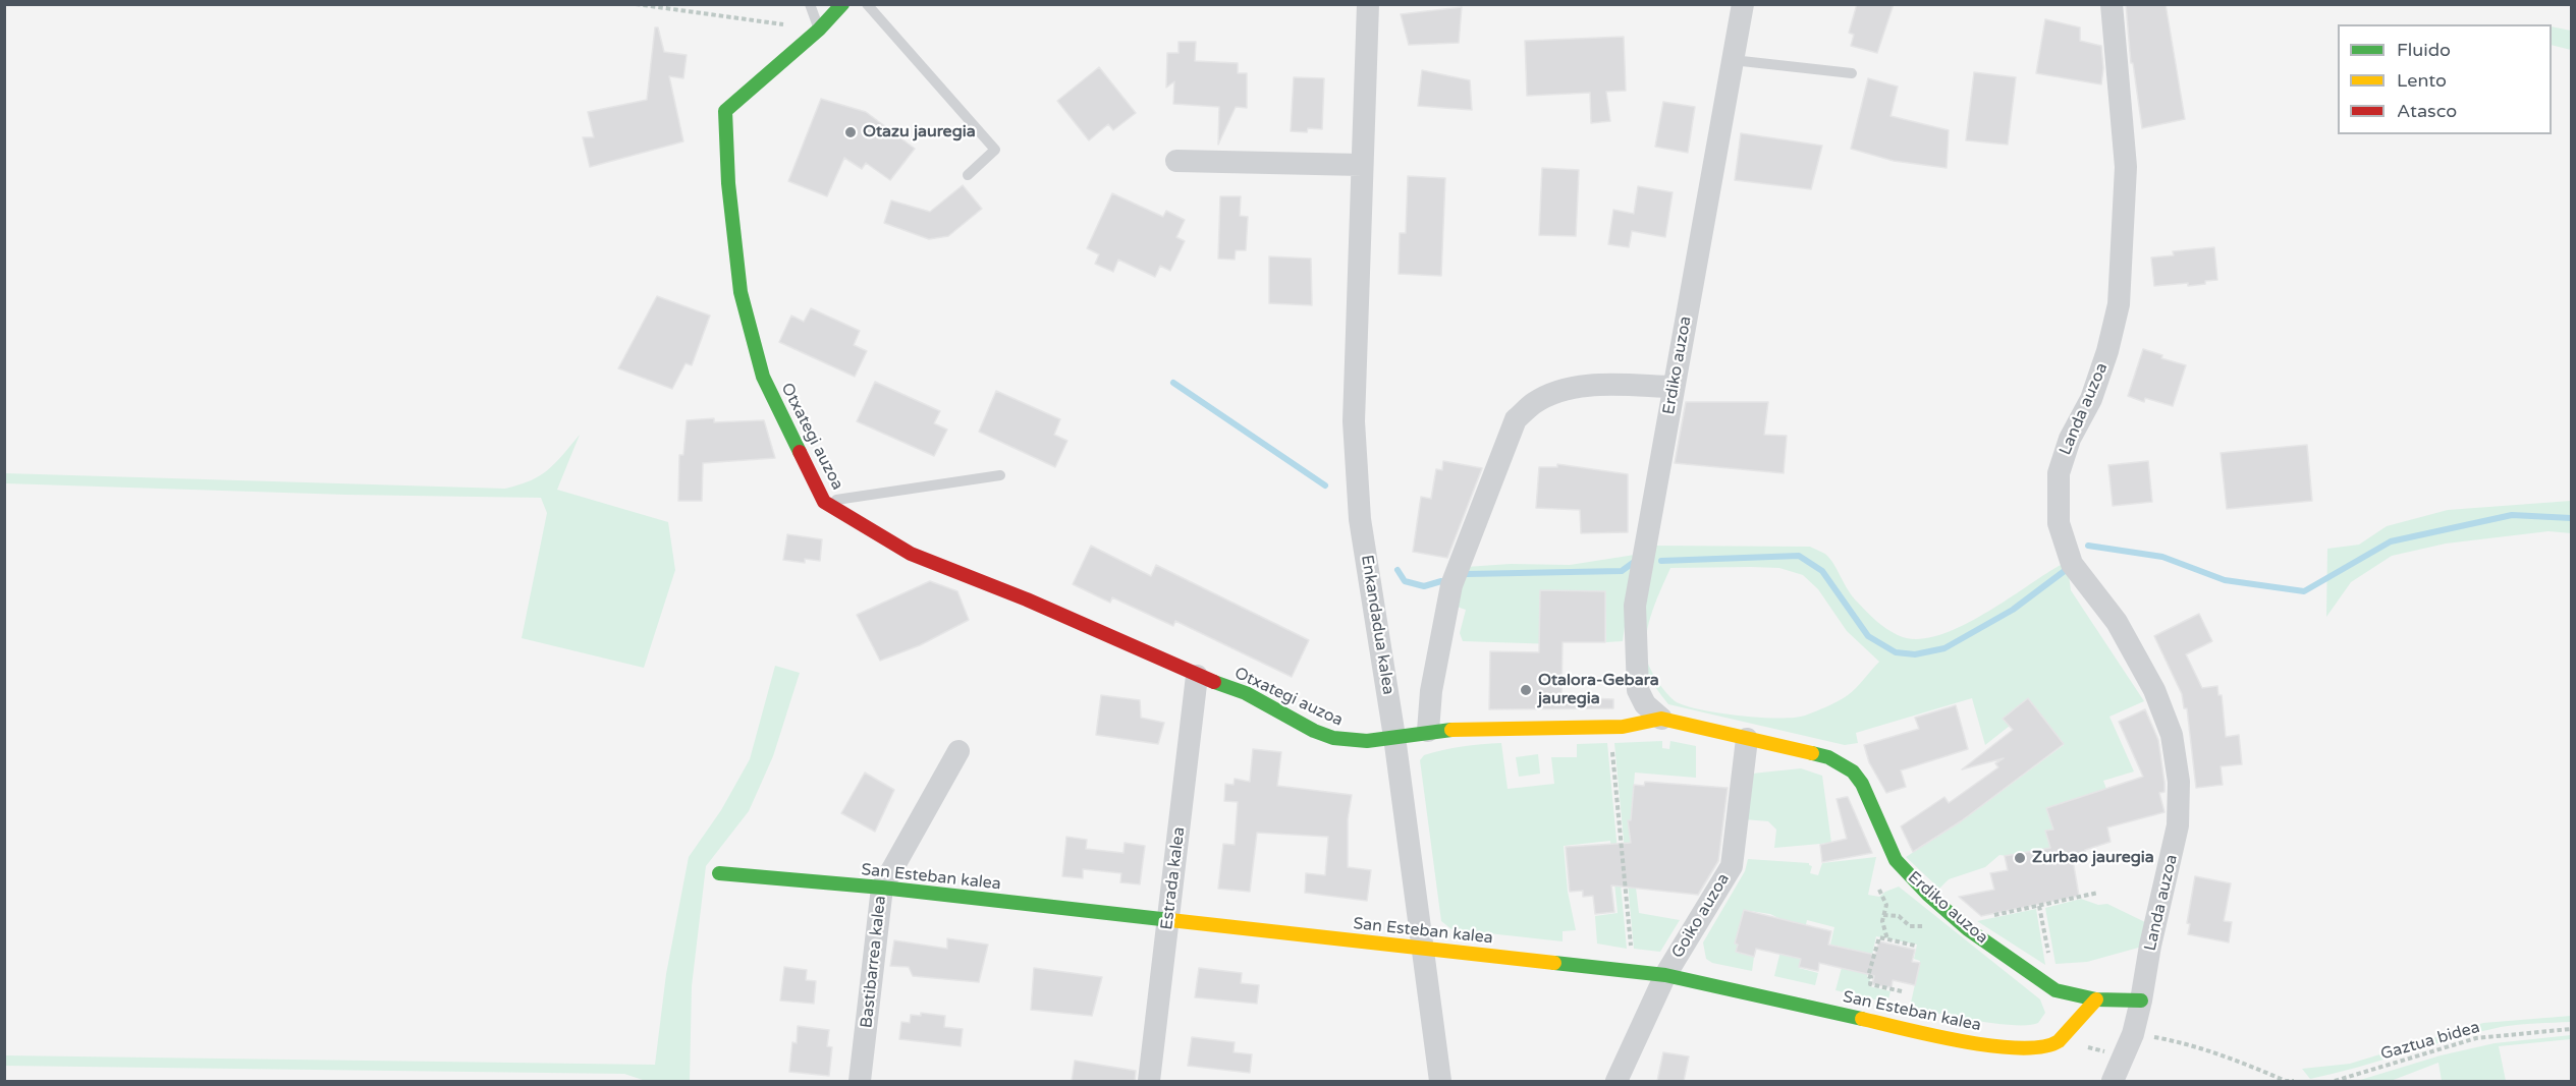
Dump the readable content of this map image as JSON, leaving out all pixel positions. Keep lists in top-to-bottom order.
{
  "streets": {
    "street": [
      "Erdiko auzoa",
      "Landa auzoa",
      "Otxategi auzoa",
      "Enkandadua kalea",
      "San Esteban kalea",
      "Estrada kalea",
      "Goiko auzoa",
      "Bastibarrea kalea"
    ],
    "path": ["Gaztua bidea"]
  },
  "crossings": [
    ["Erdiko auzoa", "Landa auzoa"],
    ["Erdiko auzoa", "Otxategi auzoa"],
    ["Erdiko auzoa", "Enkandadua kalea"],
    ["Erdiko auzoa", "San Esteban kalea"],
    ["Erdiko auzoa", "Goiko auzoa"],
    ["Otxategi auzoa", "Enkandadua kalea"],
    ["Otxategi auzoa", "Estrada kalea"],
    ["Enkandadua kalea", "San Esteban kalea"],
    ["San Esteban kalea", "Estrada kalea"],
    ["San Esteban kalea", "Goiko auzoa"],
    ["San Esteban kalea", "Bastibarrea kalea"]
  ],
  "places": ["Otazu jauregia", "Otalora-Gebara jauregia", "Zurbao jauregia"],
  "legend": ["Fluido", "Lento", "Atasco"]
}
